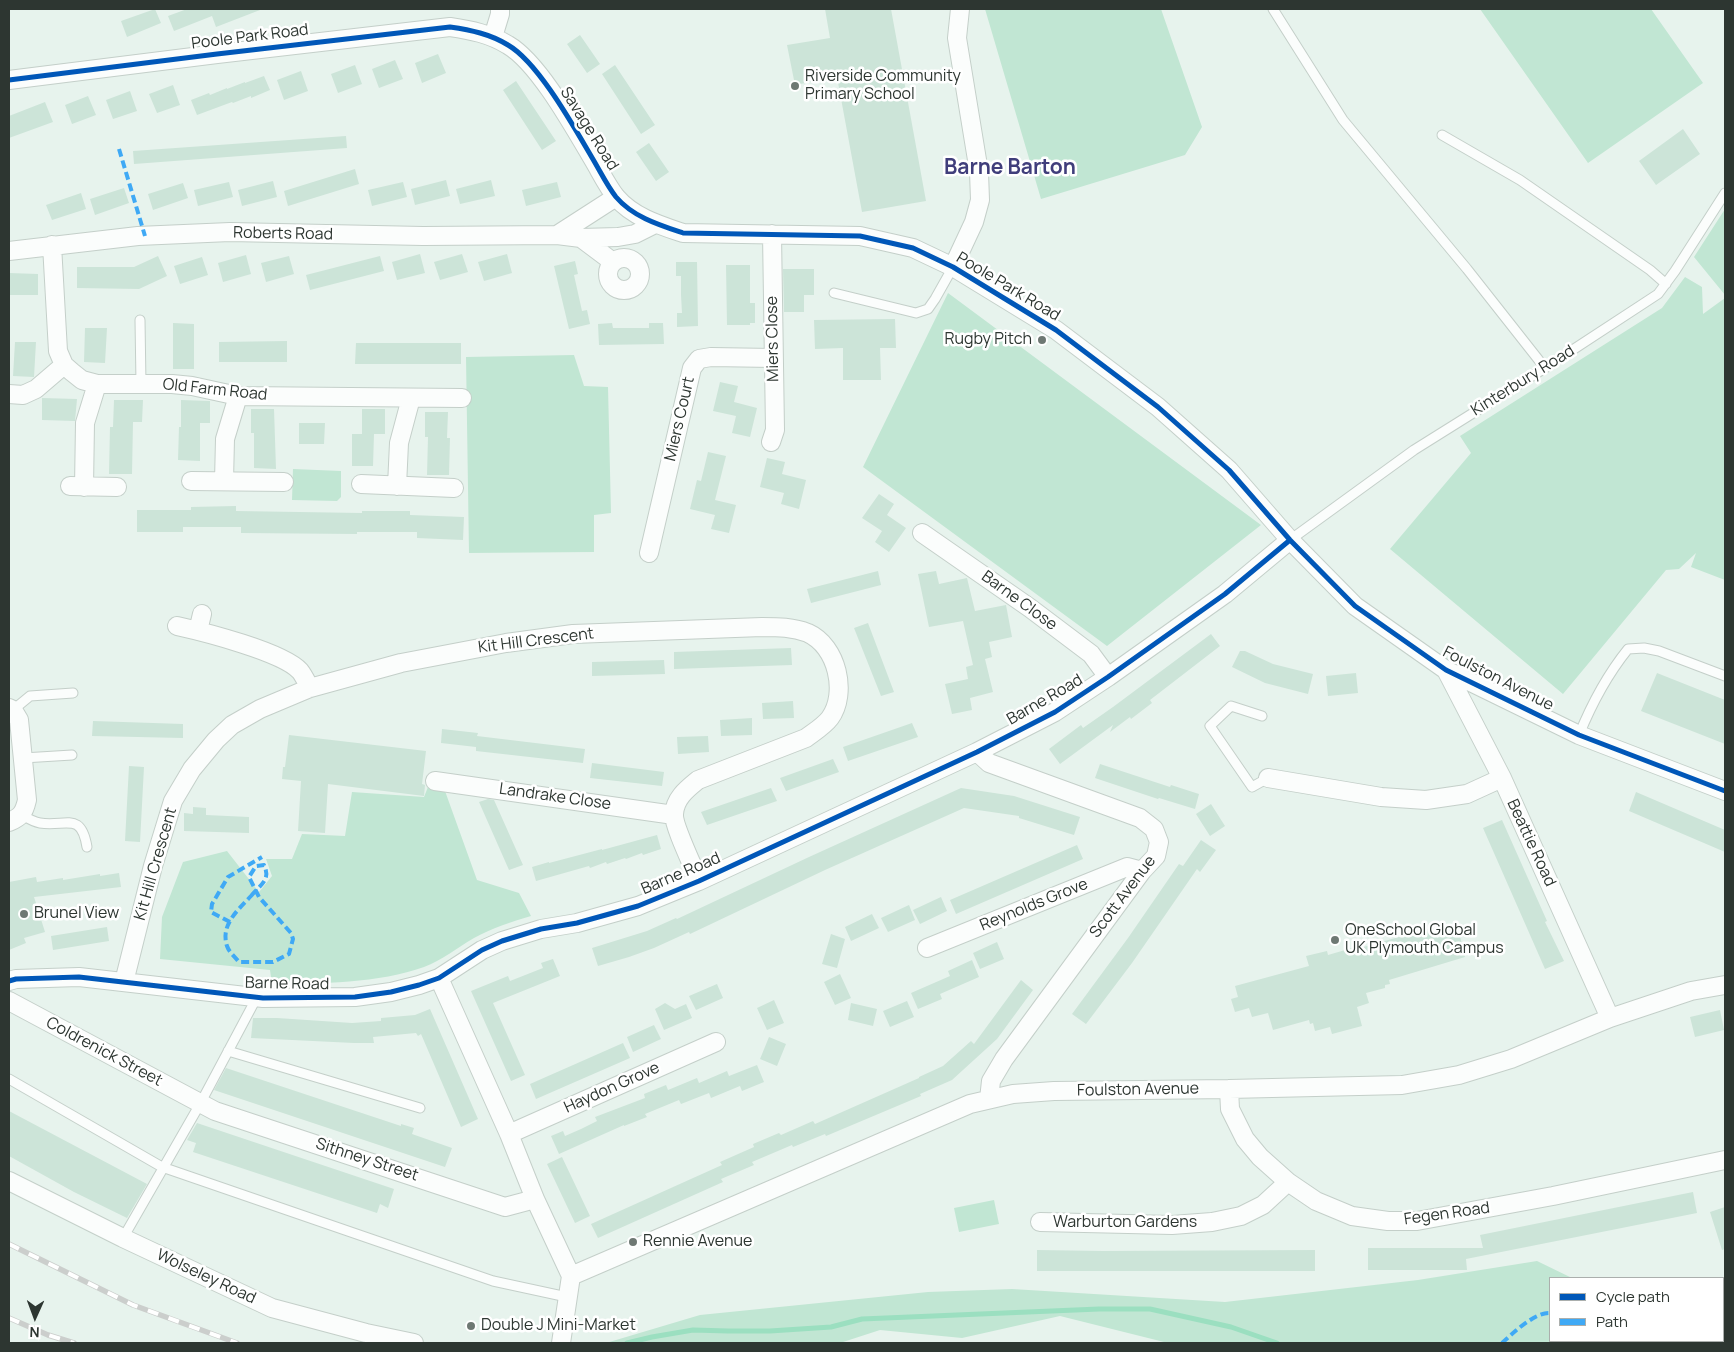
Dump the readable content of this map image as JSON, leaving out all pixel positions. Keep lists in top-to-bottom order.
{
  "streets": {
    "street": [
      "Poole Park Road",
      "Savage Road",
      "Roberts Road",
      "Miers Close",
      "Old Farm Road",
      "Miers Court",
      "Barne Close",
      "Kit Hill Crescent",
      "Foulston Avenue",
      "Barne Road",
      "Landrake Close",
      "Beattie Road",
      "Scott Avenue",
      "Reynolds Grove",
      "Coldrenick Street",
      "Haydon Grove",
      "Sithney Street",
      "Fegen Road",
      "Warburton Gardens",
      "Wolseley Road"
    ],
    "lane": ["Kinterbury Road"]
  },
  "crossings": [
    ["Poole Park Road", "Savage Road"],
    ["Poole Park Road", "Roberts Road"],
    ["Poole Park Road", "Miers Close"],
    ["Poole Park Road", "Kinterbury Road"],
    ["Poole Park Road", "Foulston Avenue"],
    ["Poole Park Road", "Barne Road"],
    ["Miers Close", "Miers Court"],
    ["Kinterbury Road", "Foulston Avenue"],
    ["Kinterbury Road", "Barne Road"],
    ["Barne Close", "Barne Road"],
    ["Kit Hill Crescent", "Barne Road"],
    ["Kit Hill Crescent", "Landrake Close"],
    ["Foulston Avenue", "Barne Road"],
    ["Foulston Avenue", "Beattie Road"],
    ["Foulston Avenue", "Scott Avenue"],
    ["Foulston Avenue", "Fegen Road"],
    ["Barne Road", "Scott Avenue"],
    ["Scott Avenue", "Reynolds Grove"],
    ["Coldrenick Street", "Sithney Street"],
    ["Fegen Road", "Warburton Gardens"]
  ],
  "districts": ["Barne Barton"],
  "places": [
    "Riverside Community Primary School",
    "Rugby Pitch",
    "Brunel View",
    "OneSchool Global UK Plymouth Campus",
    "Rennie Avenue",
    "Double J Mini-Market"
  ],
  "legend": ["Cycle path", "Path"],
  "north": "bottom"
}
